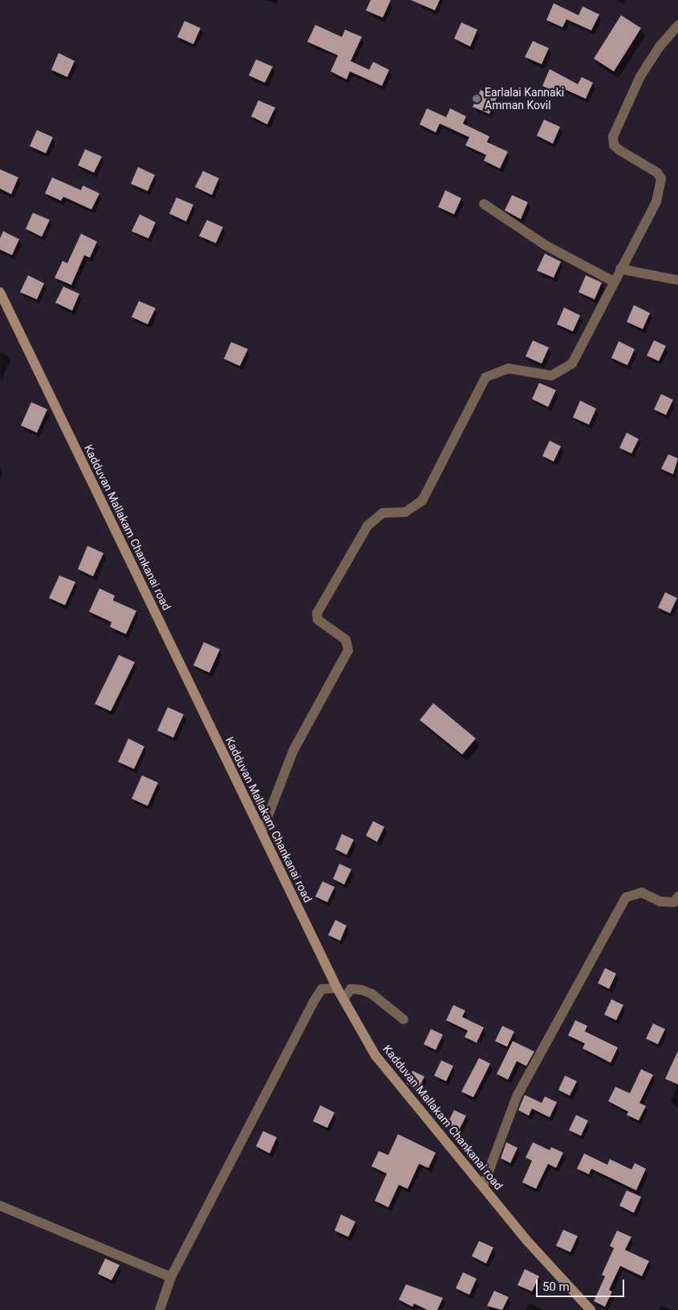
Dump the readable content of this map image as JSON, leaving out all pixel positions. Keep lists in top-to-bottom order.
{
  "streets": {
    "main road": ["Kadduvan Mallakam Chankanai road"]
  },
  "places": ["Earlalai Kannaki Amman Kovil"],
  "scale_bar": "50 m"
}
